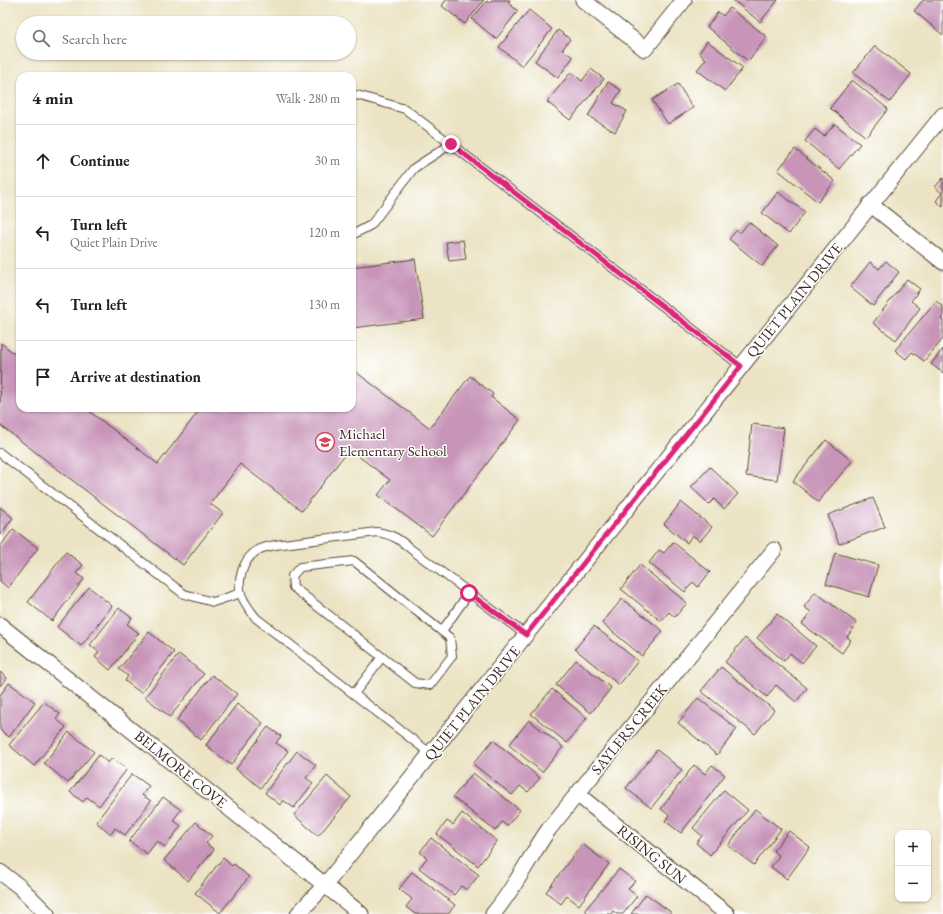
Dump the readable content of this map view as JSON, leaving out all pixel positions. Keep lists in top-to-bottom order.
{
  "streets": {
    "street": [
      "QUIET PLAIN DRIVE",
      "SAYLERS CREEK",
      "BELMORE COVE",
      "RISING SUN"
    ]
  },
  "crossings": [
    ["QUIET PLAIN DRIVE", "BELMORE COVE"],
    ["SAYLERS CREEK", "RISING SUN"]
  ],
  "places": {
    "school or university": ["Michael Elementary School"]
  },
  "page": {
    "search": "Search here",
    "heading": ["4 min", "Walk · 280 m"],
    "list": [
      ["Continue", "30 m"],
      ["Turn left", "Quiet Plain Drive", "120 m"],
      ["Turn left", "130 m"],
      "Arrive at destination"
    ],
    "map_buttons": ["+", "−"]
  }
}
